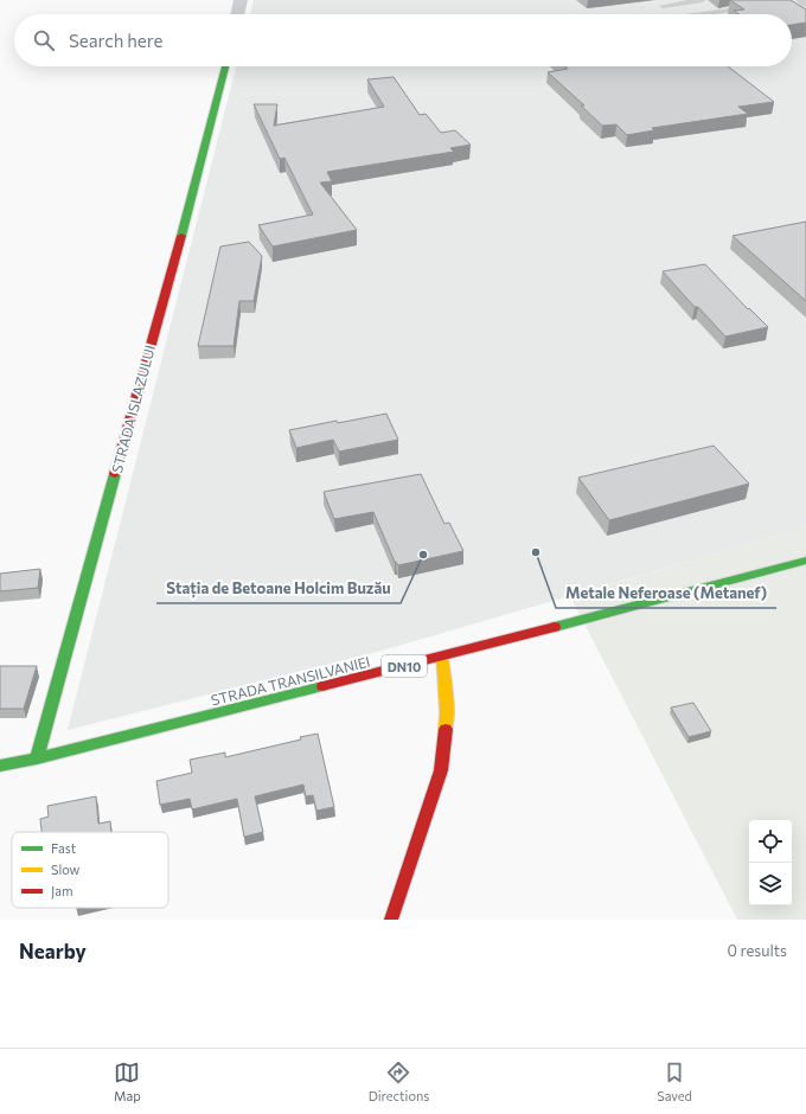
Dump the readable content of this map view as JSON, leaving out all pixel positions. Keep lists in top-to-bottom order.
{
  "streets": {
    "street": ["STRADA ISLAZULUI", "DN10", "STRADA TRANSILVANIEI"]
  },
  "crossings": [
    ["STRADA ISLAZULUI", "STRADA TRANSILVANIEI"]
  ],
  "places": ["Metale Neferoase (Metanef)", "Stația de Betoane Holcim Buzău"],
  "legend": ["Fast", "Slow", "Jam"],
  "page": {
    "search": "Search here",
    "heading": ["Nearby", "0 results"],
    "nav": ["Map", "Directions", "Saved"]
  }
}
